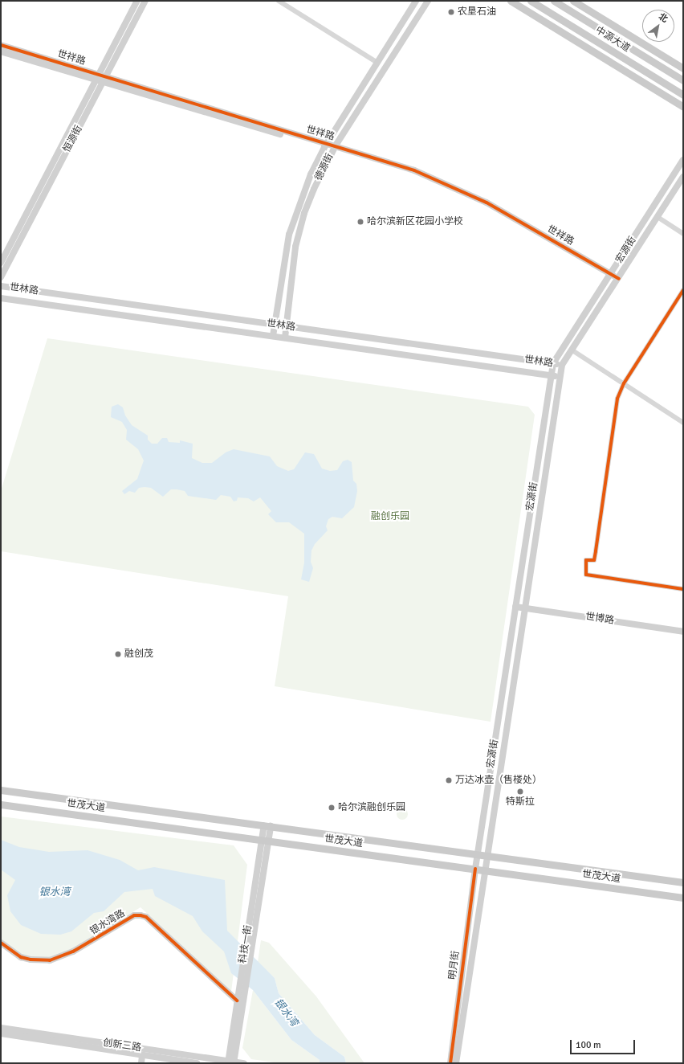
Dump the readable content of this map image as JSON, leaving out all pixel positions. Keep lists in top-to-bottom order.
{
  "streets": {
    "main road": [
      "中源大道",
      "世祥路",
      "恒源街",
      "德源街",
      "宏源街",
      "世林路",
      "世博路",
      "世茂大道",
      "银水湾路",
      "科技一街",
      "明月街",
      "创新三路"
    ]
  },
  "crossings": [
    ["世祥路", "恒源街"],
    ["世祥路", "德源街"],
    ["世祥路", "宏源街"],
    ["德源街", "世林路"],
    ["宏源街", "世林路"],
    ["宏源街", "世博路"],
    ["宏源街", "世茂大道"],
    ["宏源街", "明月街"],
    ["世茂大道", "科技一街"],
    ["世茂大道", "明月街"],
    ["银水湾路", "科技一街"],
    ["科技一街", "创新三路"]
  ],
  "water": ["银水湾"],
  "parks": ["融创乐园"],
  "places": [
    "农垦石油",
    "哈尔滨新区花园小学校",
    "融创茂",
    "万达冰壶（售楼处）",
    "特斯拉",
    "哈尔滨融创乐园"
  ],
  "scale_bar": "100 m",
  "north": "top right"
}
